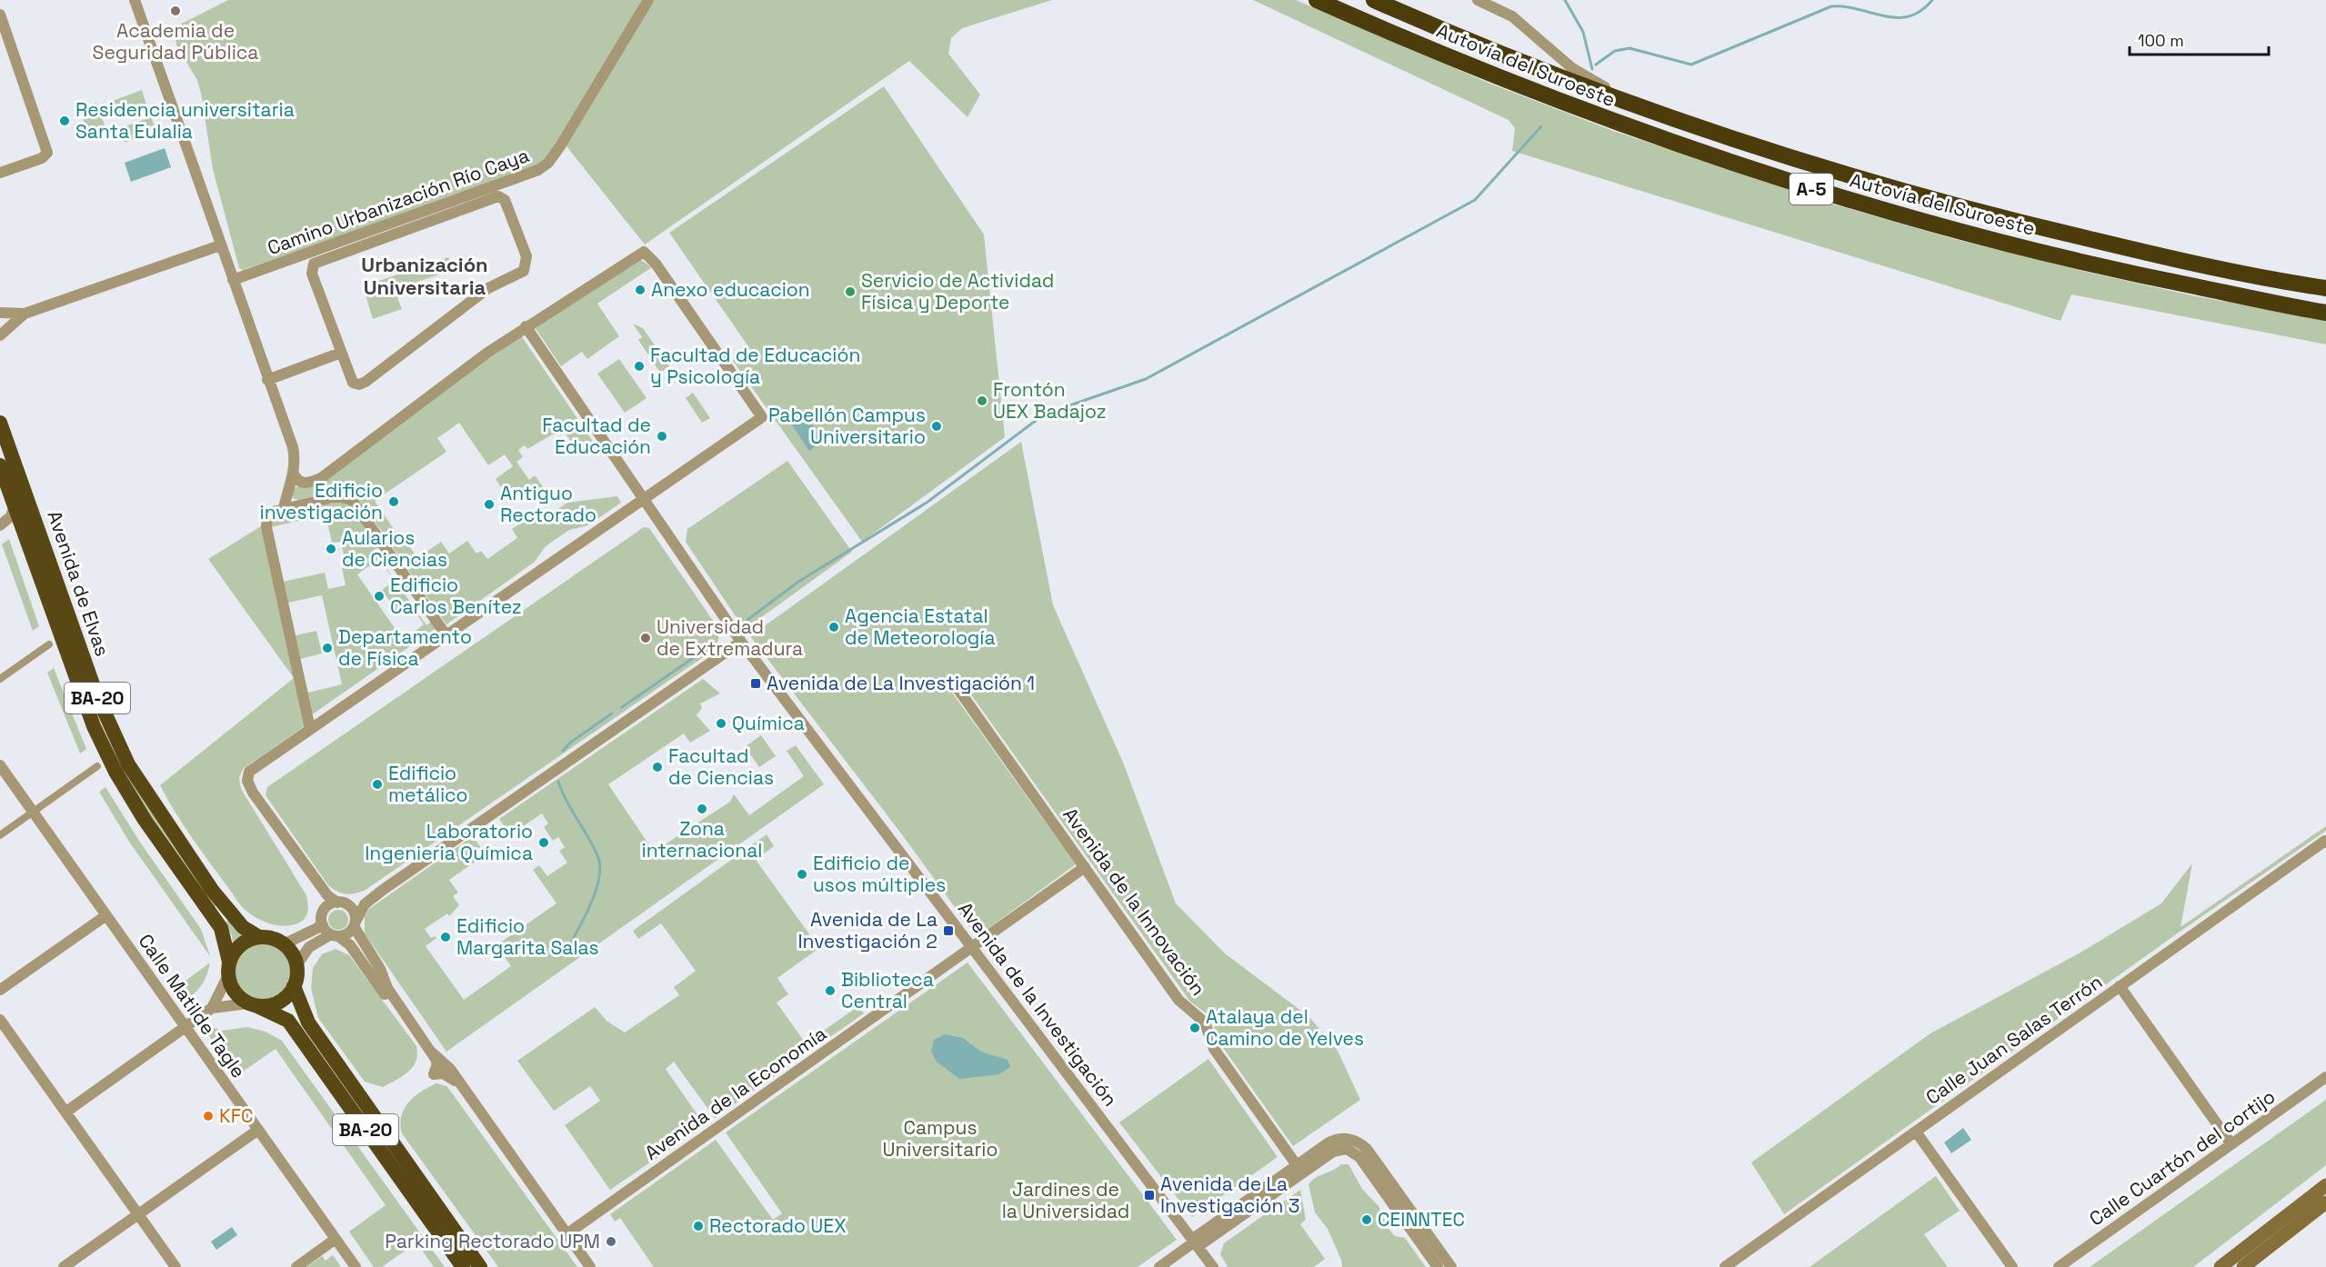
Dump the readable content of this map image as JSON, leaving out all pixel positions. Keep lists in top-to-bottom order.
{
  "streets": {
    "highway": [
      "Autovía del Suroeste",
      "A-5",
      "Avenida de Elvas",
      "BA-20"
    ],
    "street": [
      "Camino Urbanización Río Caya",
      "Avenida de la Innovación",
      "Avenida de la Investigación",
      "Calle Matilde Tagle",
      "Calle Juan Salas Terrón",
      "Avenida de la Economía",
      "Calle Cuartón del cortijo"
    ]
  },
  "crossings": [
    ["Avenida de Elvas", "BA-20"],
    ["Avenida de la Innovación", "Avenida de la Economía"],
    ["Avenida de la Investigación", "Avenida de la Economía"]
  ],
  "districts": ["Urbanización Universitaria"],
  "parks": ["Campus Universitario", "Jardines de la Universidad"],
  "places": {
    "other": [
      "Academia de Seguridad Pública",
      "Residencia universitaria Santa Eulalia",
      "Anexo educacion",
      "Servicio de Actividad Física y Deporte",
      "Facultad de Educación y Psicología",
      "Frontón UEX Badajoz",
      "Pabellón Campus Universitario",
      "Facultad de Educación",
      "Edificio investigación",
      "Antiguo Rectorado",
      "Aularios de Ciencias",
      "Edificio Carlos Benítez",
      "Agencia Estatal de Meteorología",
      "Universidad de Extremadura",
      "Departamento de Física",
      "Química",
      "Facultad de Ciencias",
      "Edificio metálico",
      "Zona internacional",
      "Laboratorio Ingenieria Química",
      "Edificio de usos múltiples",
      "Edificio Margarita Salas",
      "Biblioteca Central",
      "Atalaya del Camino de Yelves",
      "KFC",
      "CEINNTEC",
      "Rectorado UEX",
      "Parking Rectorado UPM"
    ],
    "transit": ["Avenida de La Investigación 1", "Avenida de La Investigación 2", "Avenida de La Investigación 3"]
  },
  "scale_bar": "100 m"
}
